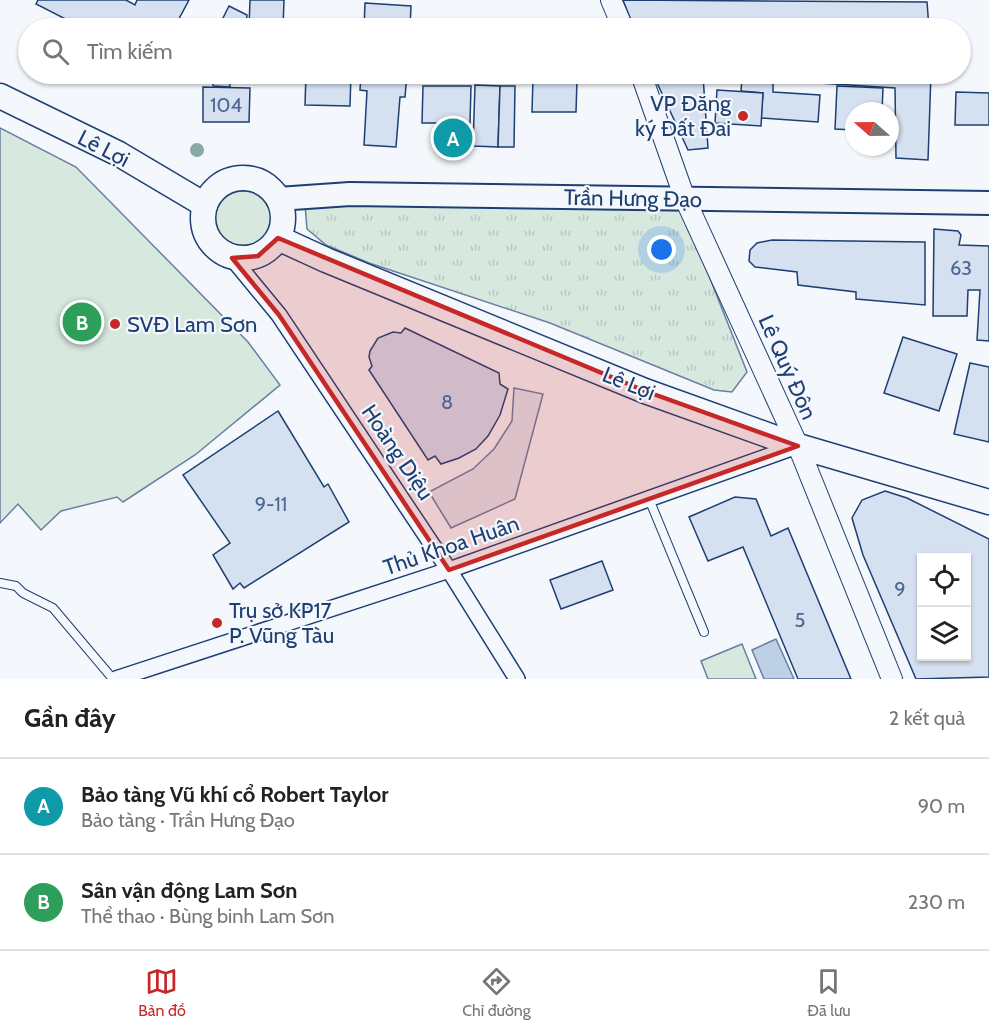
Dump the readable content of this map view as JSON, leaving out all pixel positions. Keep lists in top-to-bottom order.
{
  "streets": {
    "main road": ["Lê Lợi", "Trần Hưng Đạo"],
    "street": ["Lê Quý Đôn", "Hoàng Diệu", "Thủ Khoa Huân"]
  },
  "crossings": [
    ["Lê Lợi", "Trần Hưng Đạo"],
    ["Lê Lợi", "Lê Quý Đôn"],
    ["Lê Lợi", "Hoàng Diệu"],
    ["Lê Lợi", "Thủ Khoa Huân"],
    ["Trần Hưng Đạo", "Lê Quý Đôn"],
    ["Trần Hưng Đạo", "Hoàng Diệu"],
    ["Lê Quý Đôn", "Thủ Khoa Huân"],
    ["Hoàng Diệu", "Thủ Khoa Huân"]
  ],
  "places": ["VP Đăng ký Đất Đai", "SVĐ Lam Sơn", "Trụ sở KP17 P. Vũng Tàu"],
  "house_numbers": [
    "104",
    "63",
    "8",
    "9-11",
    "9",
    "5"
  ],
  "north": "left",
  "page": {
    "search": "Tìm kiếm",
    "pins": ["A", "B"],
    "heading": ["Gần đây", "2 kết quả"],
    "list": [
      {
        "mark": "A",
        "name": "Bảo tàng Vũ khí cổ Robert Taylor",
        "note": "Bảo tàng · Trần Hưng Đạo",
        "value": "90 m"
      },
      {
        "mark": "B",
        "name": "Sân vận động Lam Sơn",
        "note": "Thể thao · Bùng binh Lam Sơn",
        "value": "230 m"
      }
    ],
    "nav": ["Bản đồ", "Chỉ đường", "Đã lưu"]
  }
}
